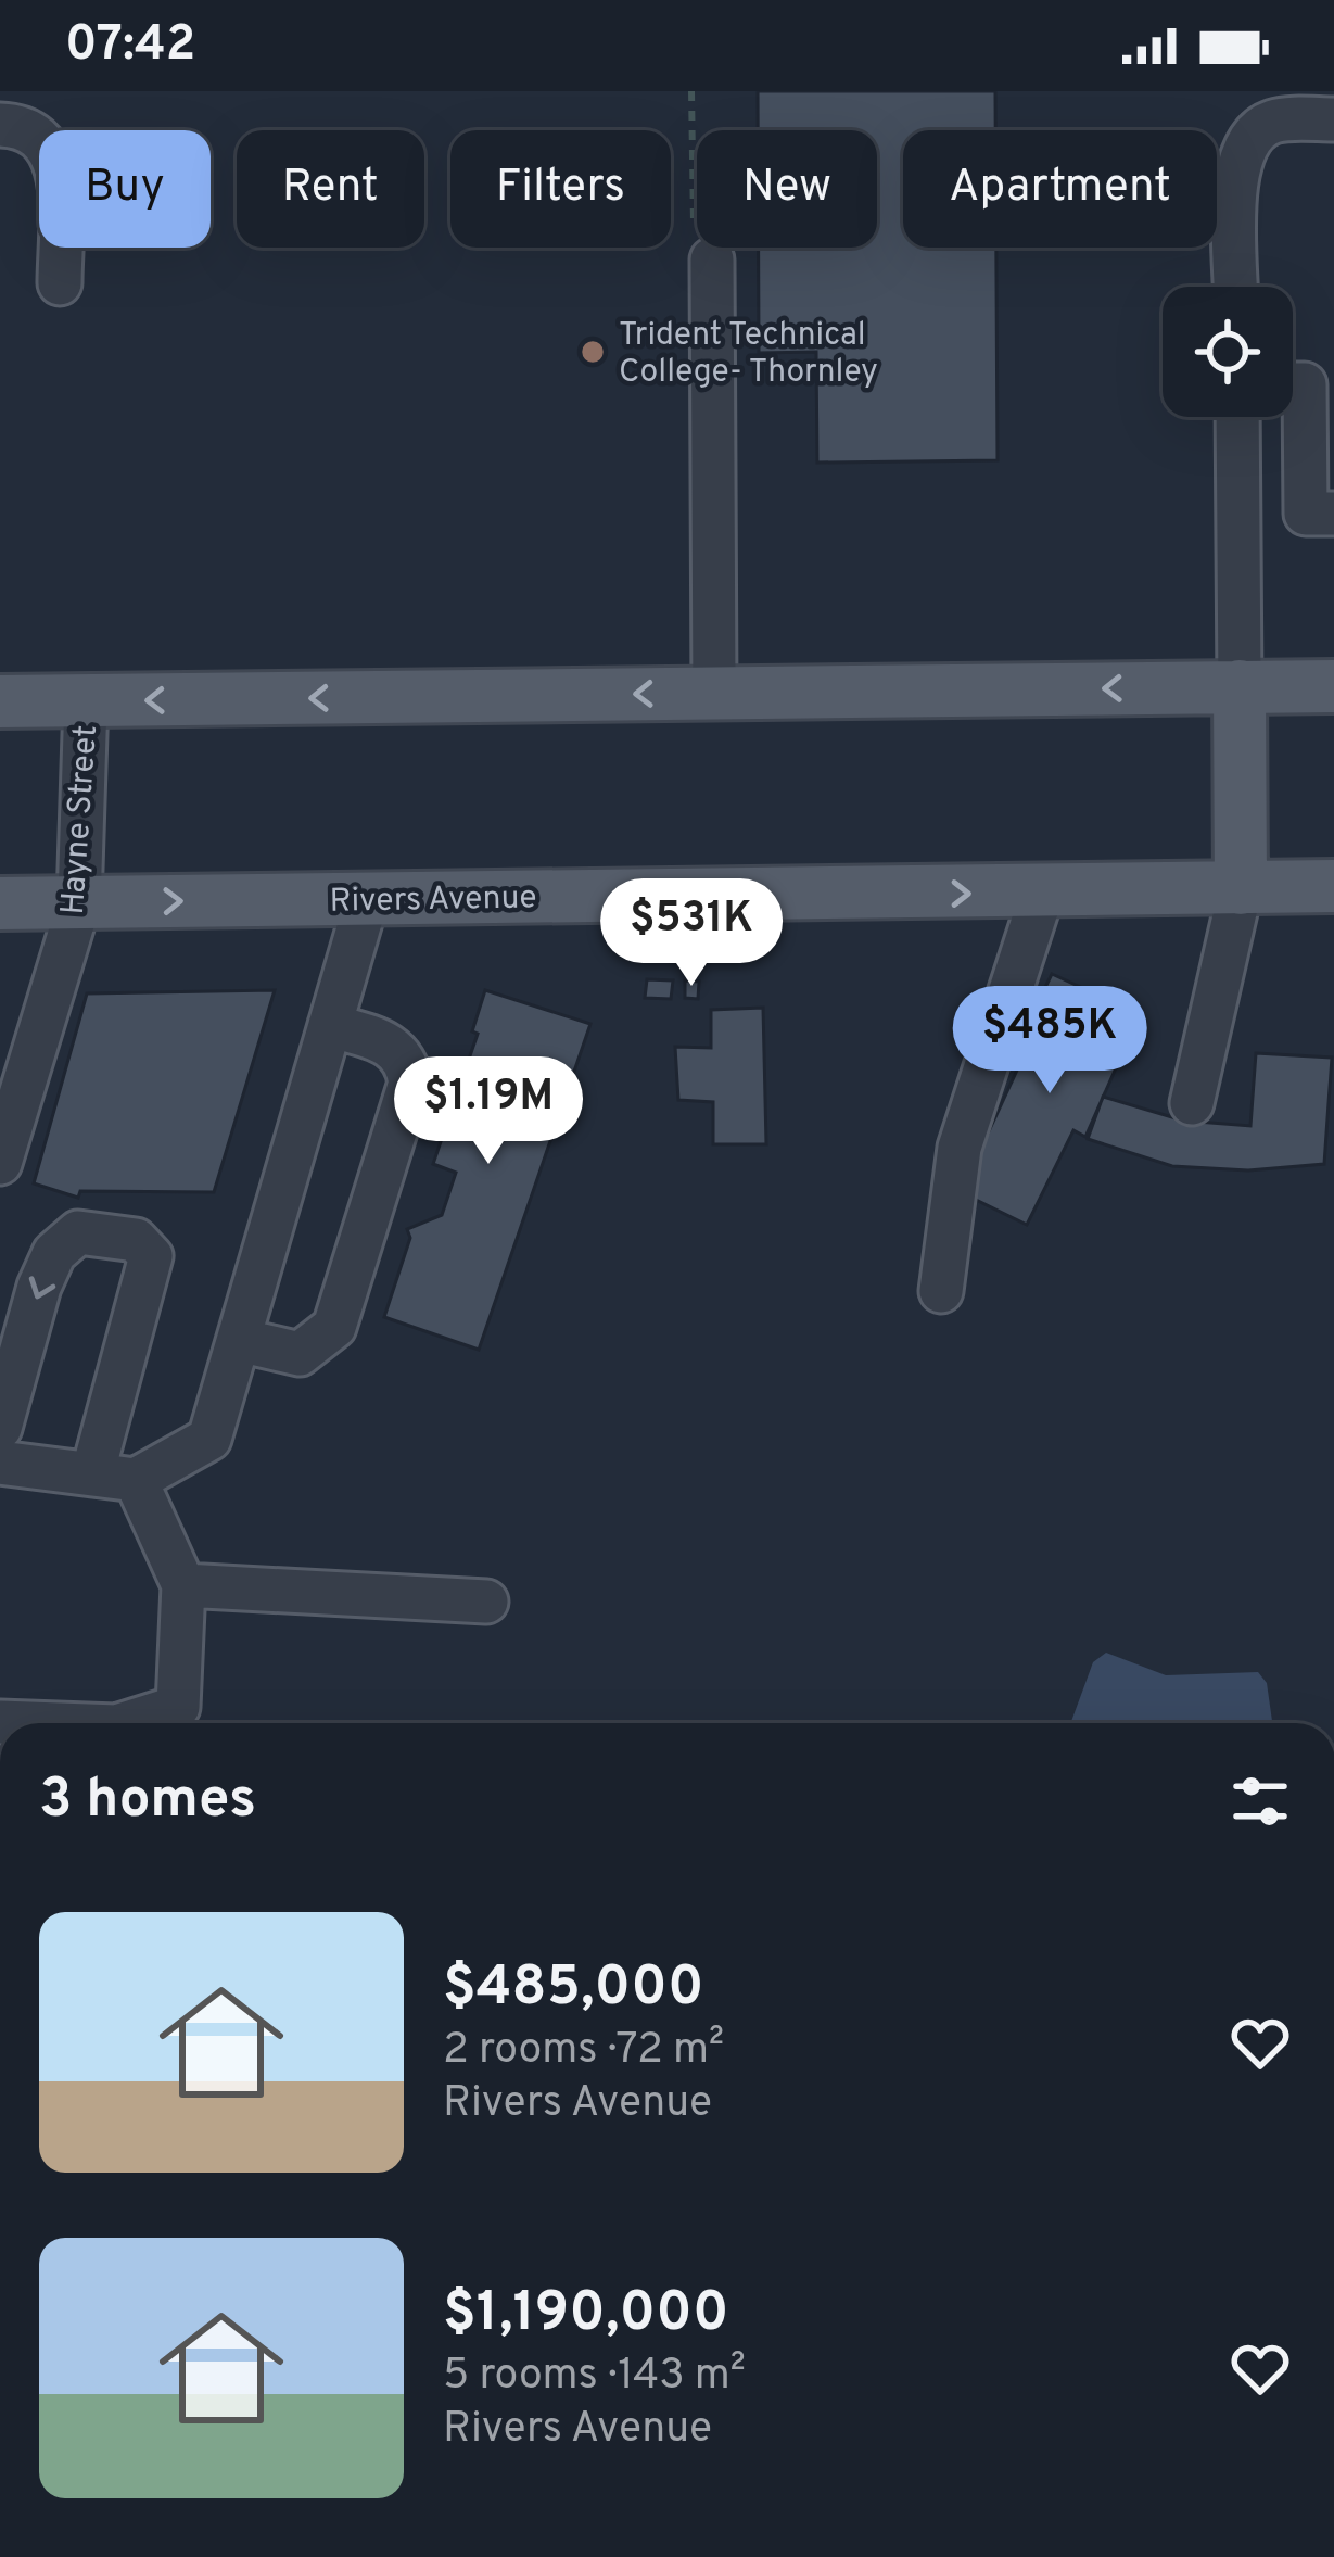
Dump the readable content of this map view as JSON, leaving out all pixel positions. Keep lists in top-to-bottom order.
{
  "streets": {
    "main road": ["Rivers Avenue"],
    "street": ["Hayne Street"]
  },
  "crossings": [
    ["Hayne Street", "Rivers Avenue"]
  ],
  "places": ["Trident Technical College- Thornley"],
  "page": {
    "status": "07:42",
    "chip": [
      "Buy",
      "Rent",
      "Filters",
      "New",
      "Apartment"
    ],
    "price": ["$531K", "$485K", "$1.19M"],
    "heading": "3 homes",
    "list": [
      {
        "name": "$485,000",
        "note": "2 rooms · 72 m² · Rivers Avenue"
      },
      {
        "name": "$1,190,000",
        "note": "5 rooms · 143 m² · Rivers Avenue"
      }
    ]
  }
}
